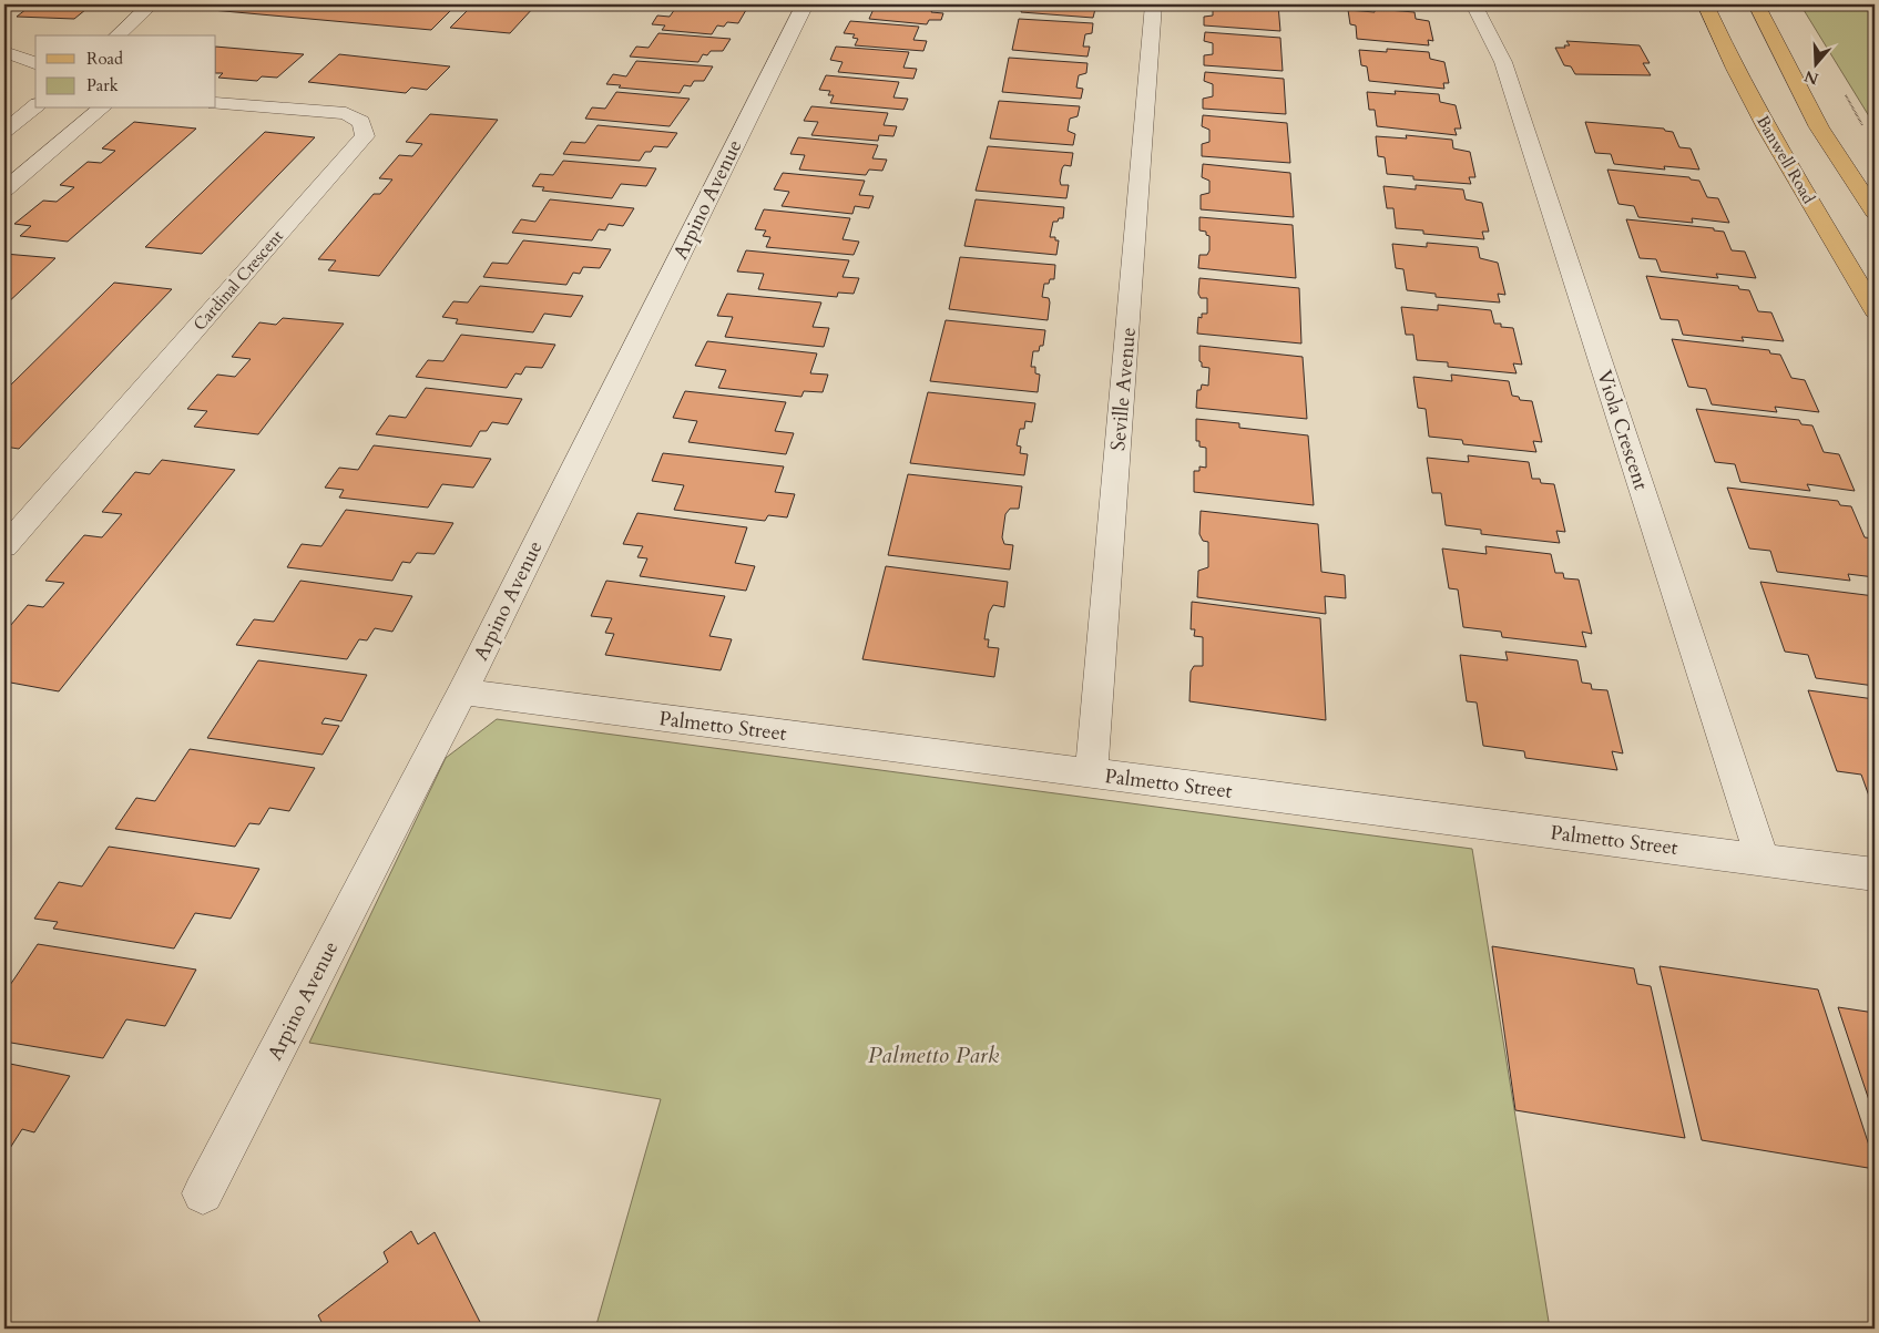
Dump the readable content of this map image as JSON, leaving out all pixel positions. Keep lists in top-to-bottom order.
{
  "streets": {
    "main road": ["Banwell Road"],
    "street": [
      "Arpino Avenue",
      "Cardinal Crescent",
      "Seville Avenue",
      "Viola Crescent",
      "Palmetto Street"
    ]
  },
  "crossings": [
    ["Arpino Avenue", "Palmetto Street"],
    ["Seville Avenue", "Palmetto Street"],
    ["Viola Crescent", "Palmetto Street"]
  ],
  "parks": ["Palmetto Park"],
  "legend": ["Road", "Park"],
  "north": "bottom"
}
